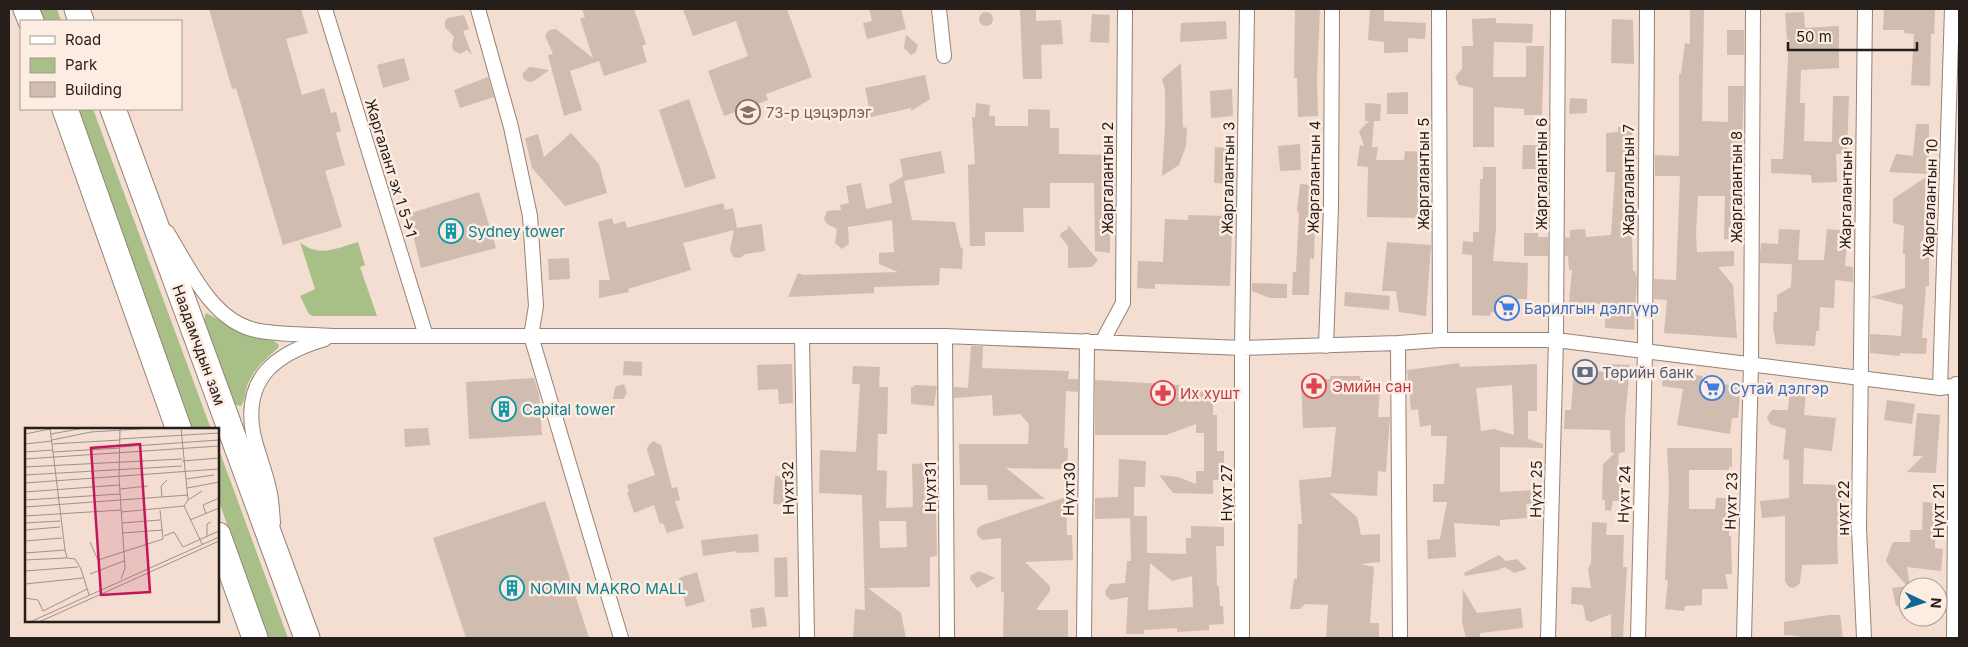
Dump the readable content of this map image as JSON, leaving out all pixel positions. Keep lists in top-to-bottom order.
{
  "streets": {
    "highway": ["Наадамчдын зам"],
    "street": [
      "Жаргалант эх 1 5→1",
      "Жаргалантын 5",
      "Жаргалантын 6",
      "Жаргалантын 4",
      "Жаргалантын 2",
      "Жаргалантын 3",
      "Жаргалантын 7",
      "Жаргалантын 8",
      "Жаргалантын 9",
      "Жаргалантын 10",
      "Нүхт31",
      "Нүхт32",
      "Нүхт30",
      "Нүхт 25",
      "Нүхт 27",
      "Нүхт 24",
      "Нүхт 23",
      "нүхт 22",
      "Нүхт 21"
    ]
  },
  "crossings": [
    ["Жаргалантын 6", "Нүхт 25"],
    ["Жаргалантын 3", "Нүхт 27"],
    ["Жаргалантын 7", "Нүхт 24"],
    ["Жаргалантын 8", "Нүхт 23"],
    ["Жаргалантын 9", "нүхт 22"]
  ],
  "places": {
    "school or university": ["73-р цэцэрлэг"],
    "building": ["Sydney tower", "Capital tower", "NOMIN MAKRO MALL"],
    "supermarket": ["Барилгын дэлгүүр", "Сутай дэлгэр"],
    "bank": ["Төрийн банк"],
    "pharmacy": ["Эмийн сан", "Их хушт"]
  },
  "legend": ["Road", "Park", "Building"],
  "scale_bar": "50 m",
  "north": "right"
}
